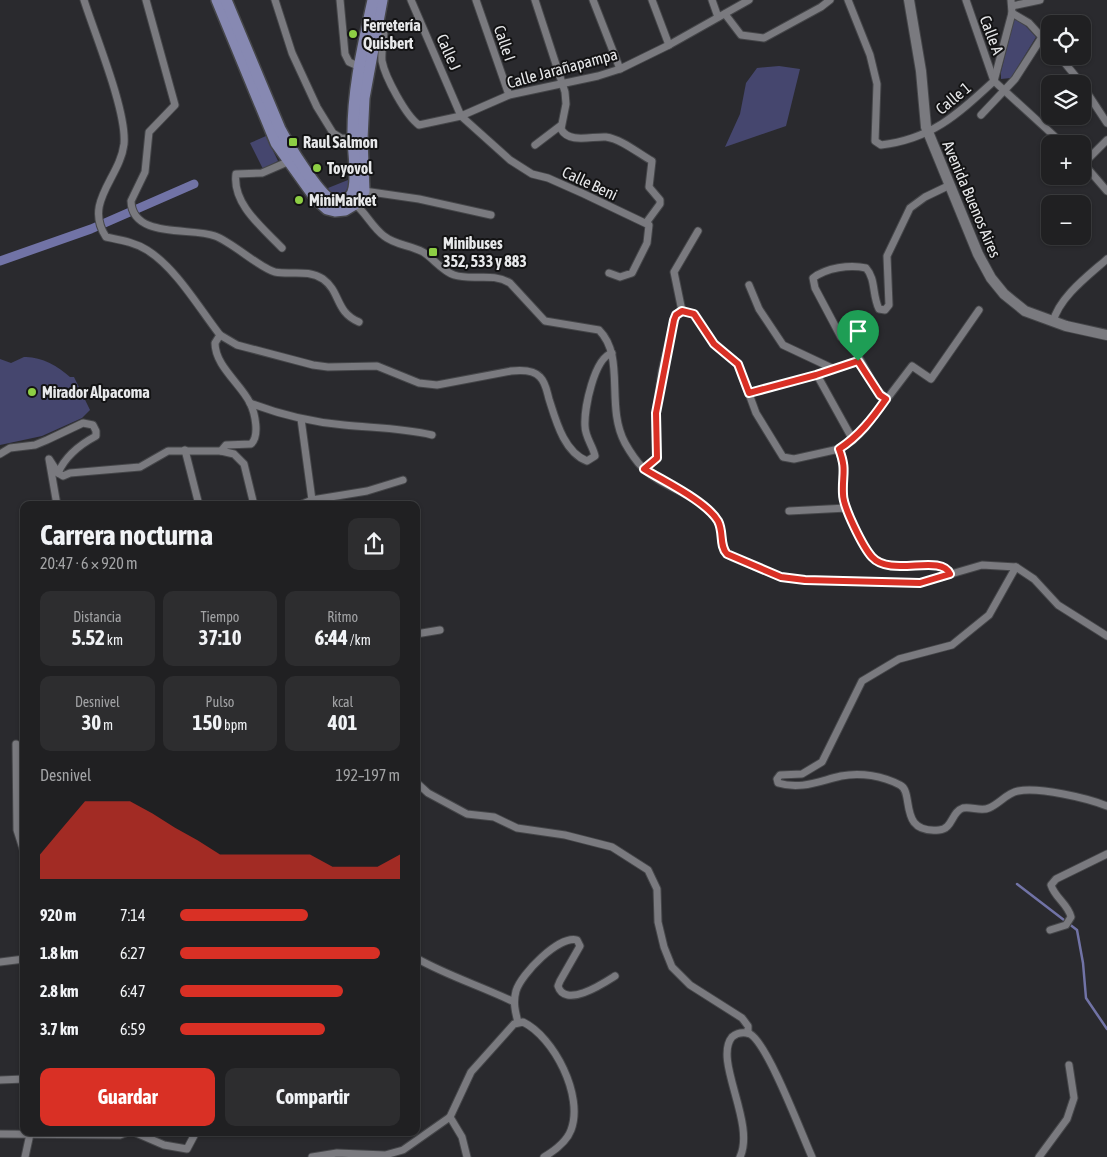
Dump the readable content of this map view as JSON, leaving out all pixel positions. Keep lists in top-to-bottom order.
{
  "streets": {
    "street": [
      "Calle A",
      "Calle I",
      "Calle J",
      "Calle Jarañapampa",
      "Calle 1",
      "Calle Beni",
      "Avenida Buenos Aires"
    ]
  },
  "crossings": [
    ["Calle A", "Calle 1"],
    ["Calle I", "Calle Jarañapampa"],
    ["Calle J", "Calle Jarañapampa"],
    ["Calle J", "Calle Beni"],
    ["Calle Jarañapampa", "Calle Beni"],
    ["Calle 1", "Avenida Buenos Aires"]
  ],
  "places": {
    "other": [
      "Ferretería Quisbert",
      "Toyovol",
      "MiniMarket",
      "Mirador Alpacoma"
    ],
    "transit": ["Raul Salmon", "Minibuses 352, 533 y 883"]
  },
  "page": {
    "map_buttons": ["+", "−"],
    "heading": ["Carrera nocturna", "20:47 · 6 × 920 m"],
    "stats": [
      ["Distancia", "5.52 km"],
      ["Tiempo", "37:10"],
      ["Ritmo", "6:44 /km"],
      ["Desnivel", "30 m"],
      ["Pulso", "150 bpm"],
      ["kcal", "401"]
    ],
    "chart": ["Desnivel", "192–197 m"],
    "list": [
      {
        "name": "920 m",
        "note": "7:14"
      },
      {
        "name": "1.8 km",
        "note": "6:27"
      },
      {
        "name": "2.8 km",
        "note": "6:47"
      },
      {
        "name": "3.7 km",
        "note": "6:59"
      }
    ],
    "buttons": ["Guardar", "Compartir"]
  }
}
